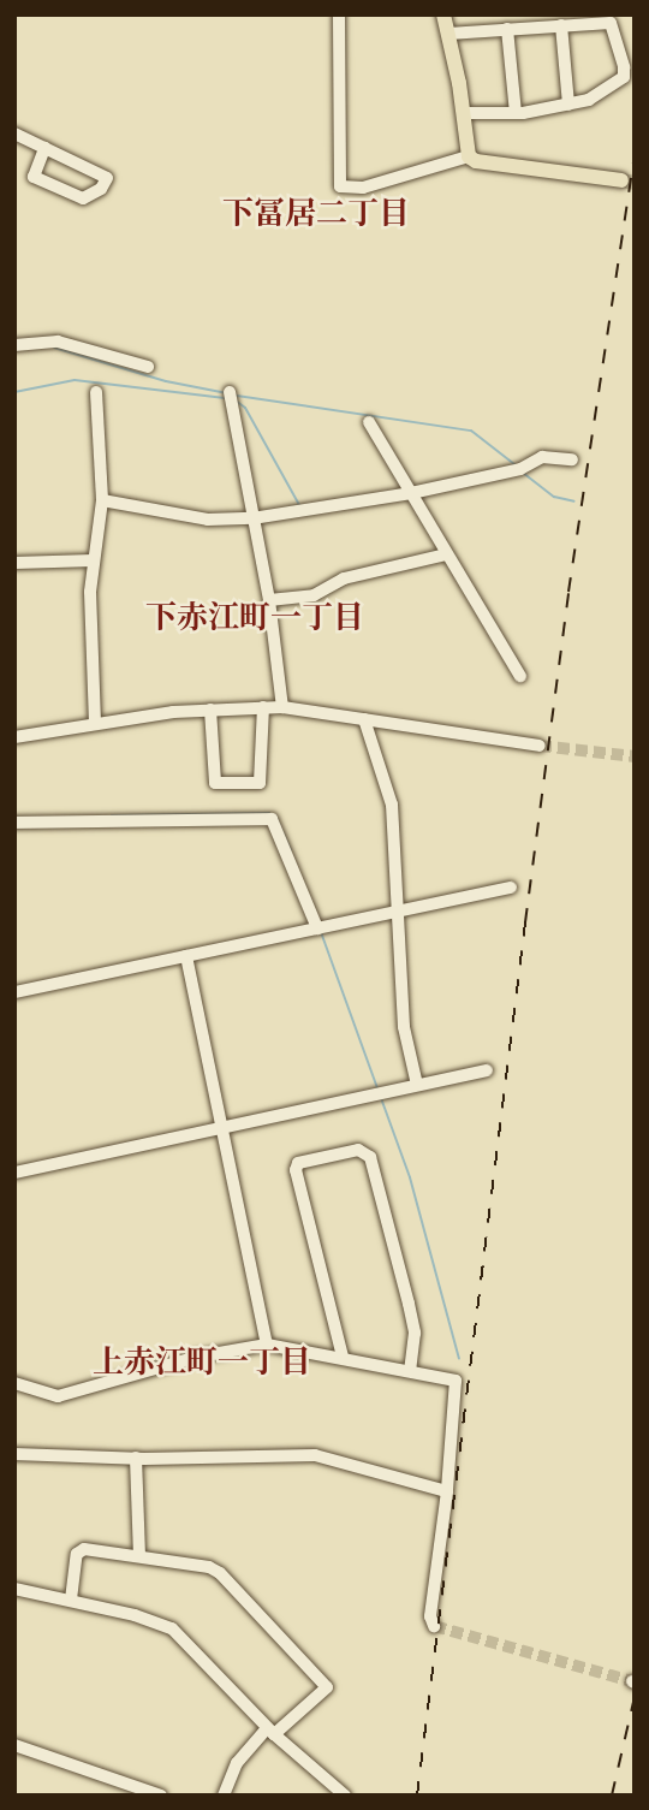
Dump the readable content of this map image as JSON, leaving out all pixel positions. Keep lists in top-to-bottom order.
{
  "districts": ["下冨居二丁目", "下赤江町一丁目", "上赤江町一丁目"]
}
